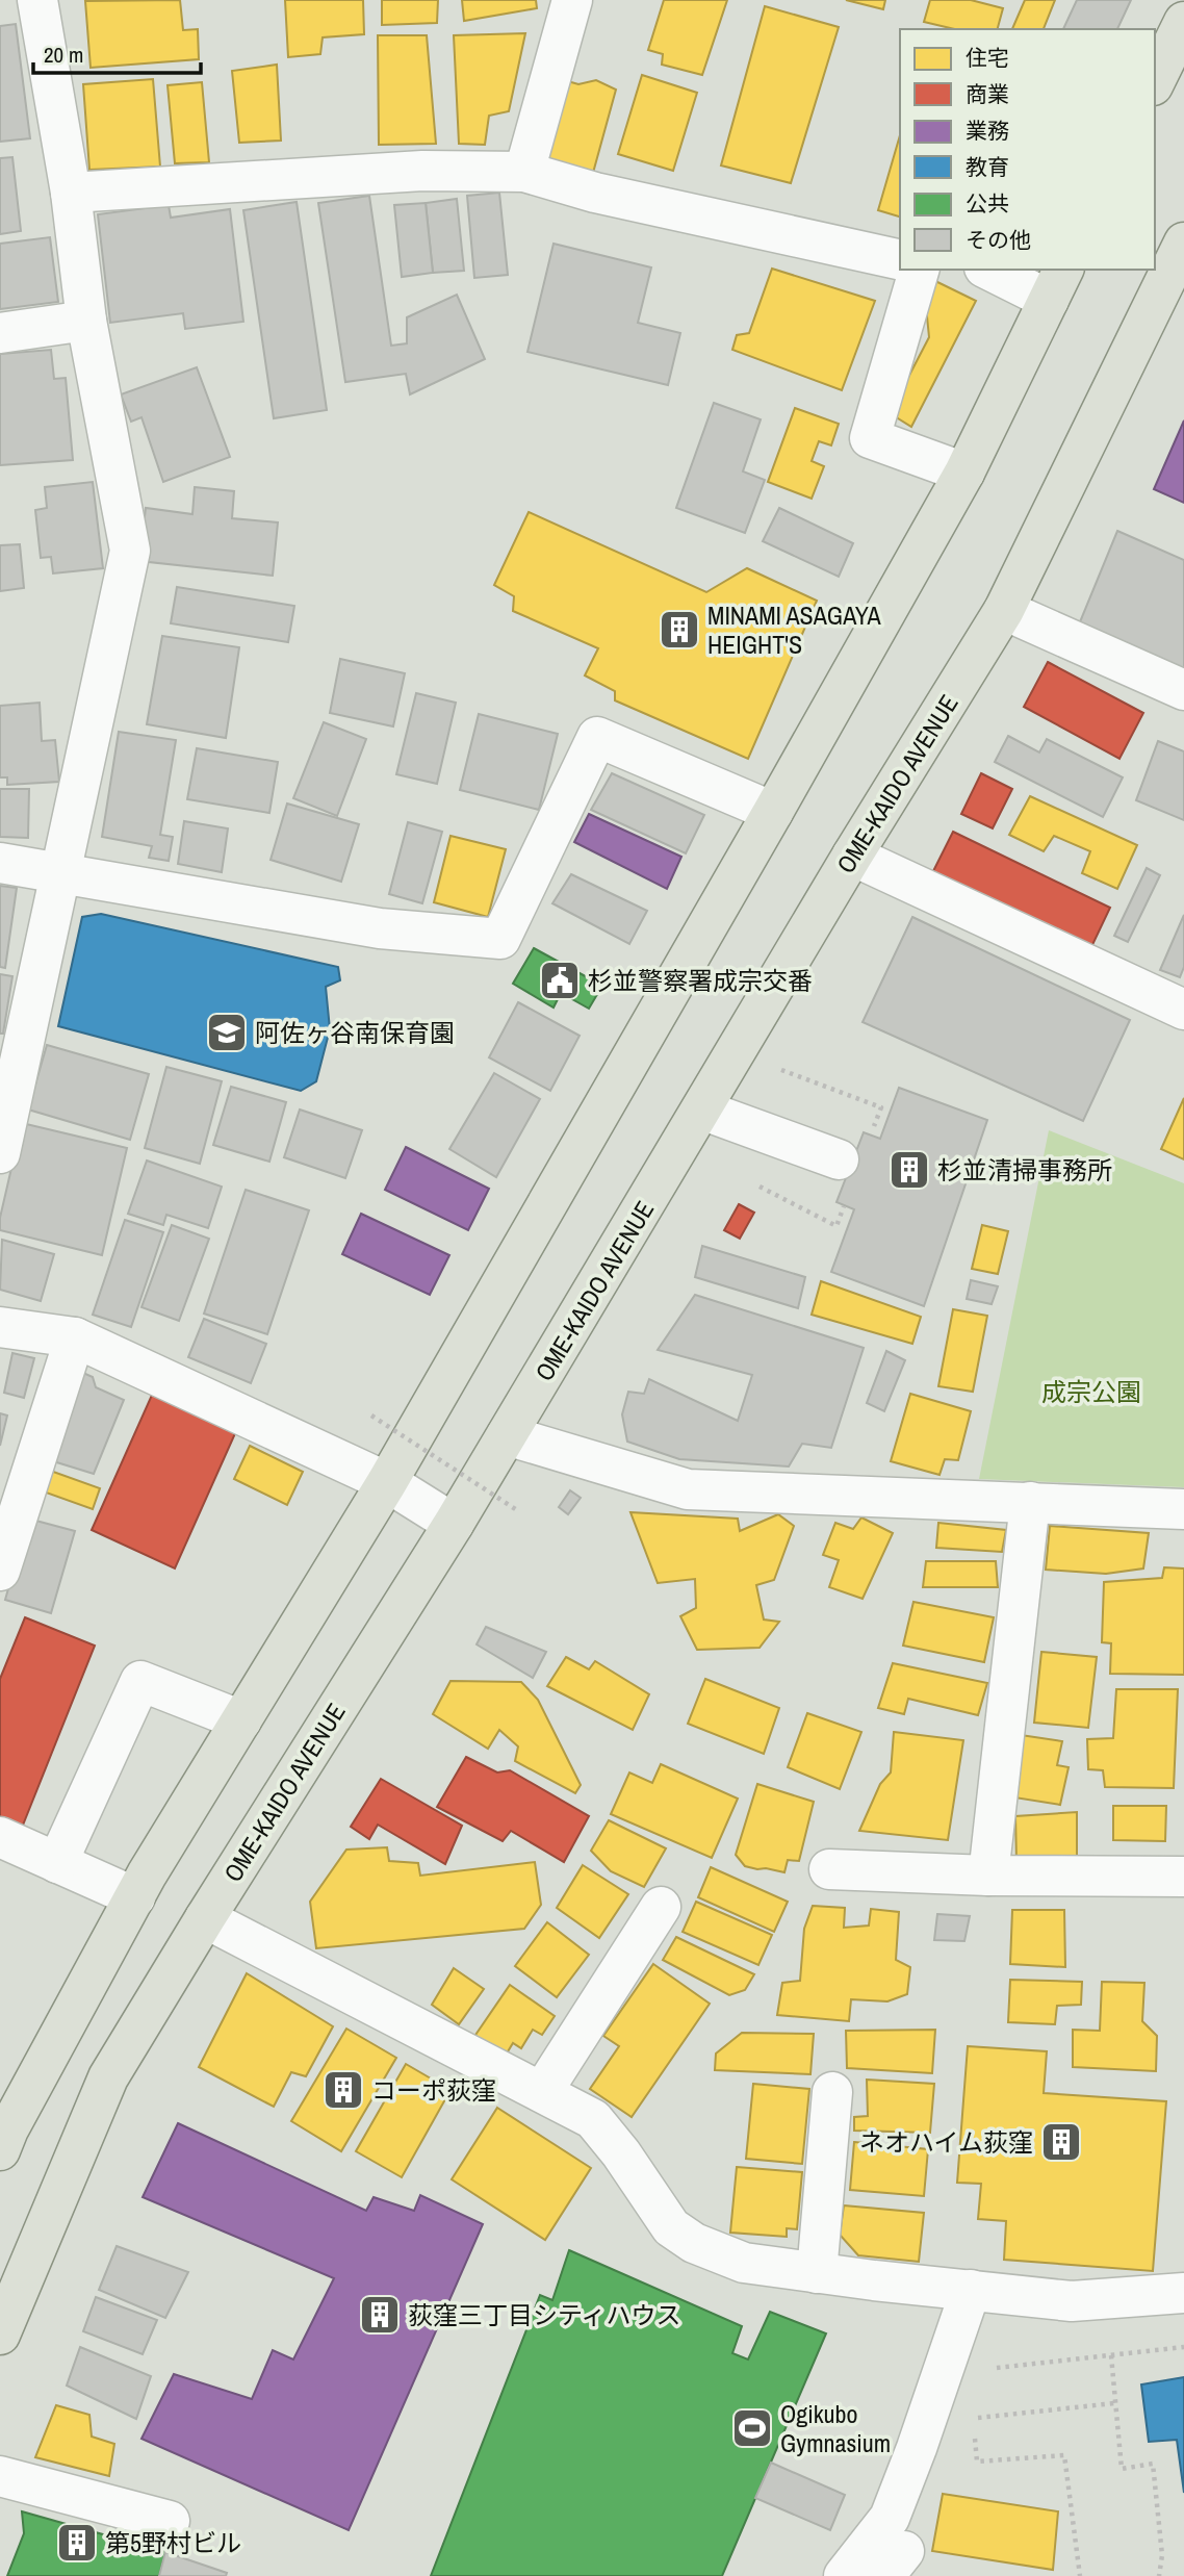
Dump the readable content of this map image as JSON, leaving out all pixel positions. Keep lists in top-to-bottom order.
{
  "streets": {
    "main road": ["OME-KAIDO AVENUE"]
  },
  "parks": ["成宗公園"],
  "places": {
    "building": [
      "MINAMI ASAGAYA HEIGHT'S",
      "杉並清掃事務所",
      "コーポ荻窪",
      "ネオハイム荻窪",
      "荻窪三丁目シティハウス",
      "第5野村ビル"
    ],
    "public building": ["杉並警察署成宗交番"],
    "school or university": ["阿佐ヶ谷南保育園"],
    "sports": ["Ogikubo Gymnasium"]
  },
  "legend": [
    "住宅",
    "商業",
    "業務",
    "教育",
    "公共",
    "その他"
  ],
  "scale_bar": "20 m"
}
